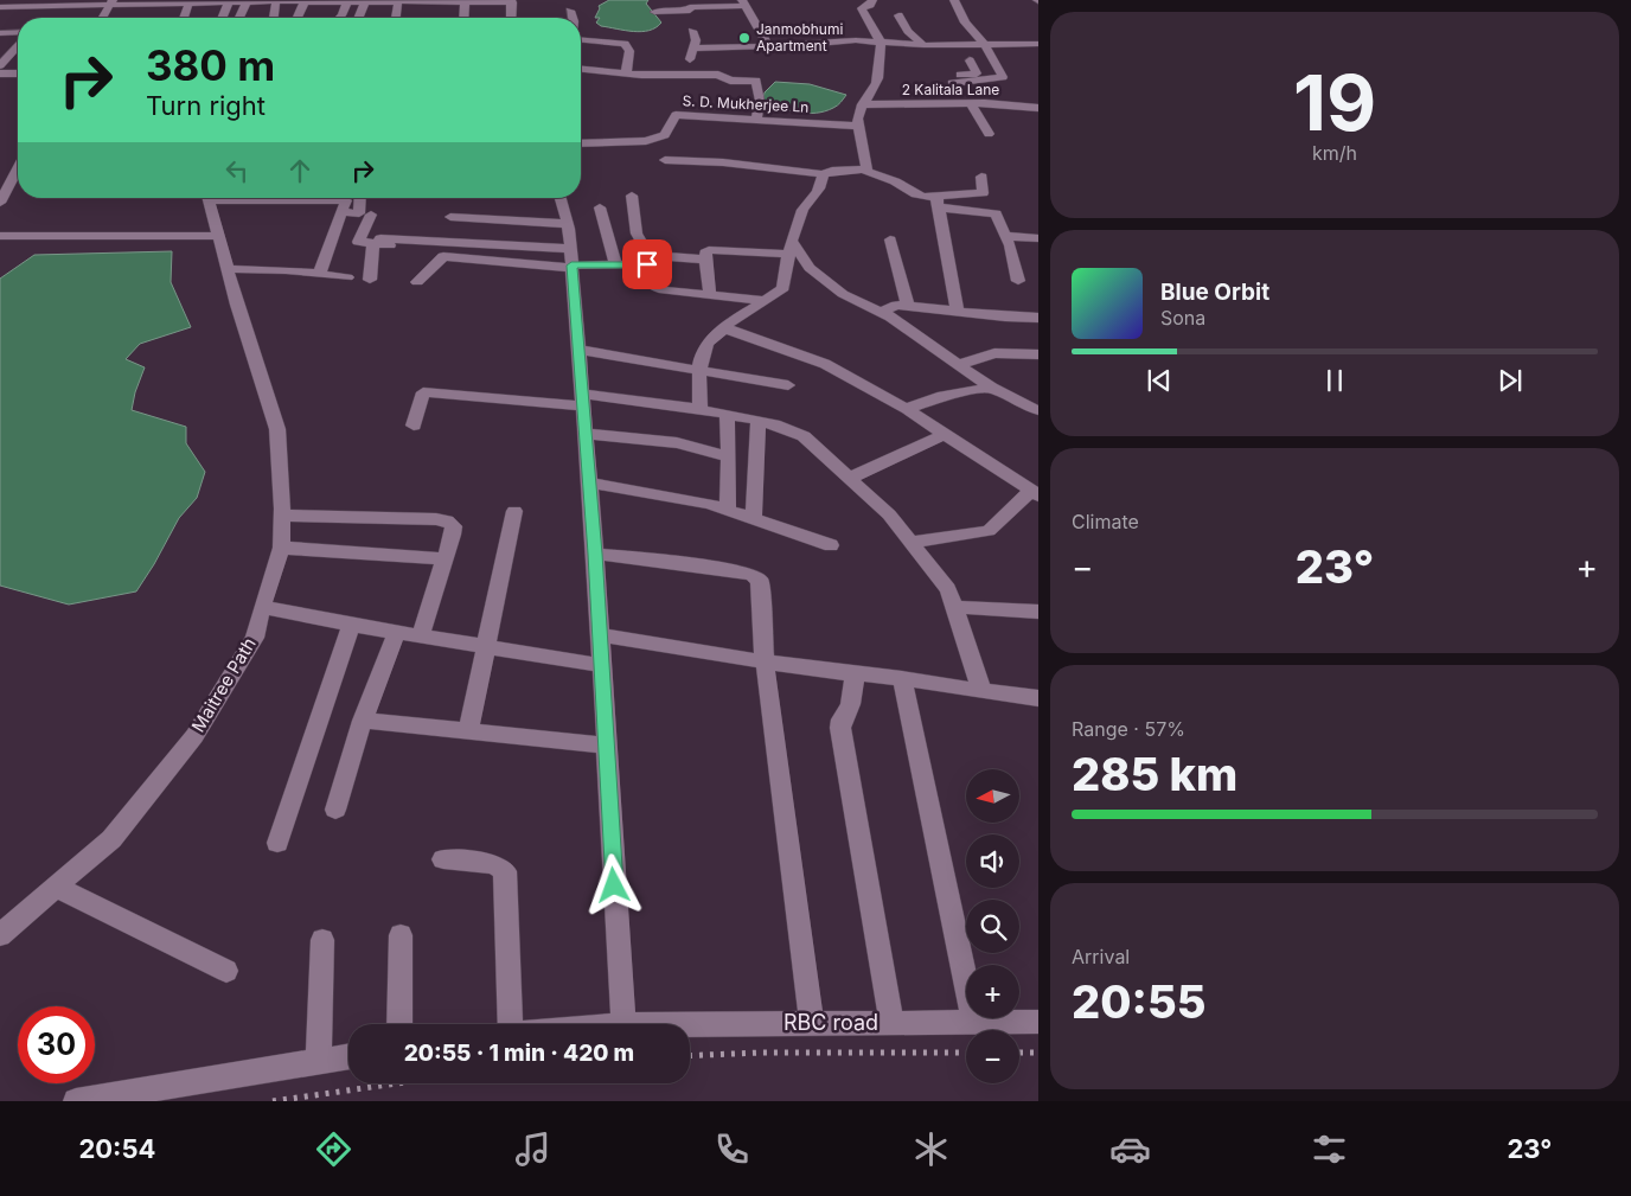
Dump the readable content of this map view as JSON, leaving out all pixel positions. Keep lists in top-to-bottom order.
{
  "streets": {
    "street": [
      "2 Kalitala Lane",
      "S. D. Mukherjee Ln",
      "Maitree Path",
      "RBC road"
    ]
  },
  "places": ["Janmobhumi Apartment"],
  "north": "left",
  "page": {
    "tile": [
      ["19", "km/h"],
      "Climate",
      ["Range · 57%", "285 km"],
      ["Arrival", "20:55"]
    ],
    "turn": ["380 m", "Turn right"],
    "song": ["Blue Orbit", "Sona"],
    "heat": ["−", "23°", "+"],
    "map_buttons": ["+", "−"],
    "limit": "30",
    "trip": "20:55 · 1 min · 420 m",
    "tabs": ["20:54", "23°"]
  }
}
